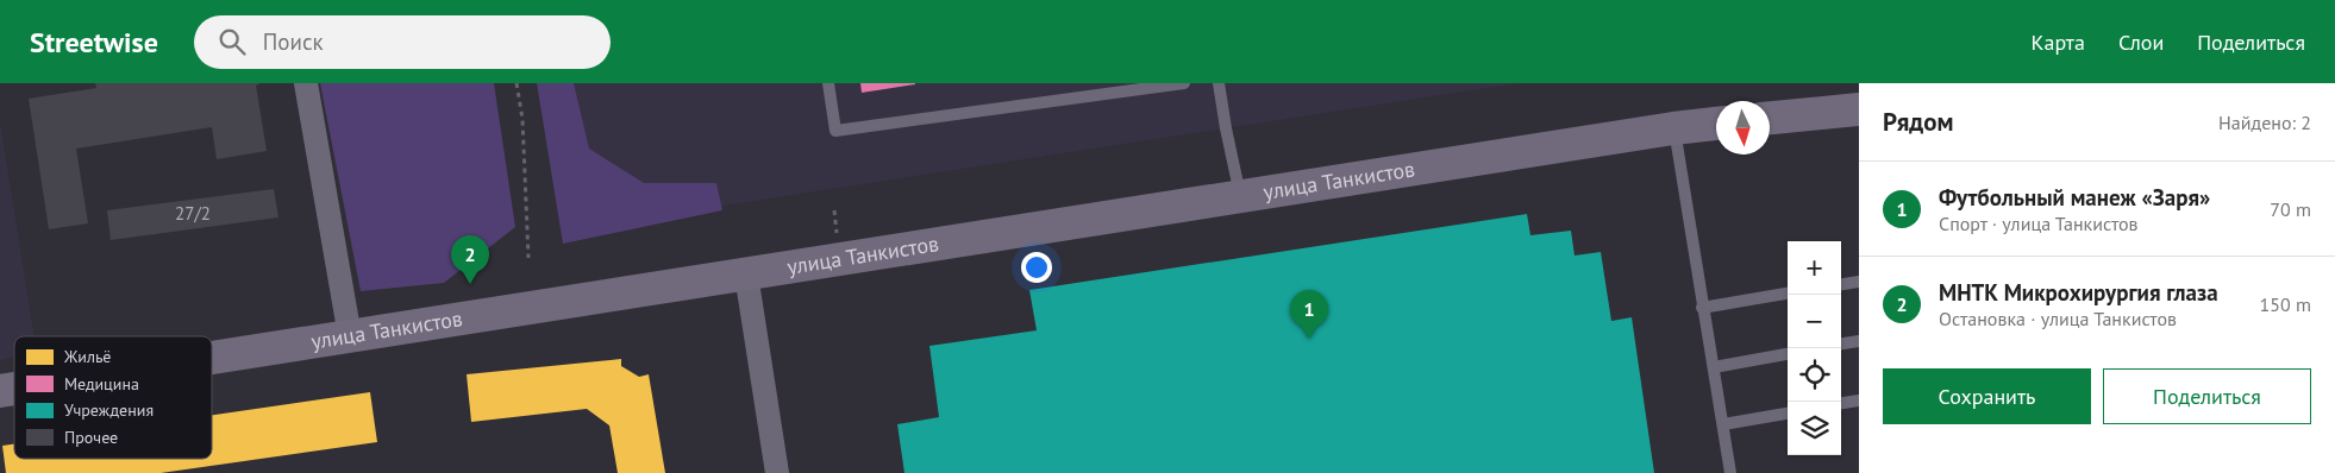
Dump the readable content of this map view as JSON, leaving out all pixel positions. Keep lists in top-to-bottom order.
{
  "streets": {
    "street": ["улица Танкистов"]
  },
  "house_numbers": ["27/2"],
  "legend": [
    "Жильё",
    "Медицина",
    "Учреждения",
    "Прочее"
  ],
  "north": "bottom",
  "page": {
    "header": "Streetwise",
    "search": "Поиск",
    "nav": ["Карта", "Слои", "Поделиться"],
    "heading": ["Рядом", "Найдено: 2"],
    "list": [
      {
        "mark": "1",
        "name": "Футбольный манеж «Заря»",
        "note": "Спорт · улица Танкистов",
        "value": "70 m"
      },
      {
        "mark": "2",
        "name": "МНТК Микрохирургия глаза",
        "note": "Остановка · улица Танкистов",
        "value": "150 m"
      }
    ],
    "pins": ["2", "1"],
    "map_buttons": ["+", "−"],
    "buttons": ["Сохранить", "Поделиться"]
  }
}
